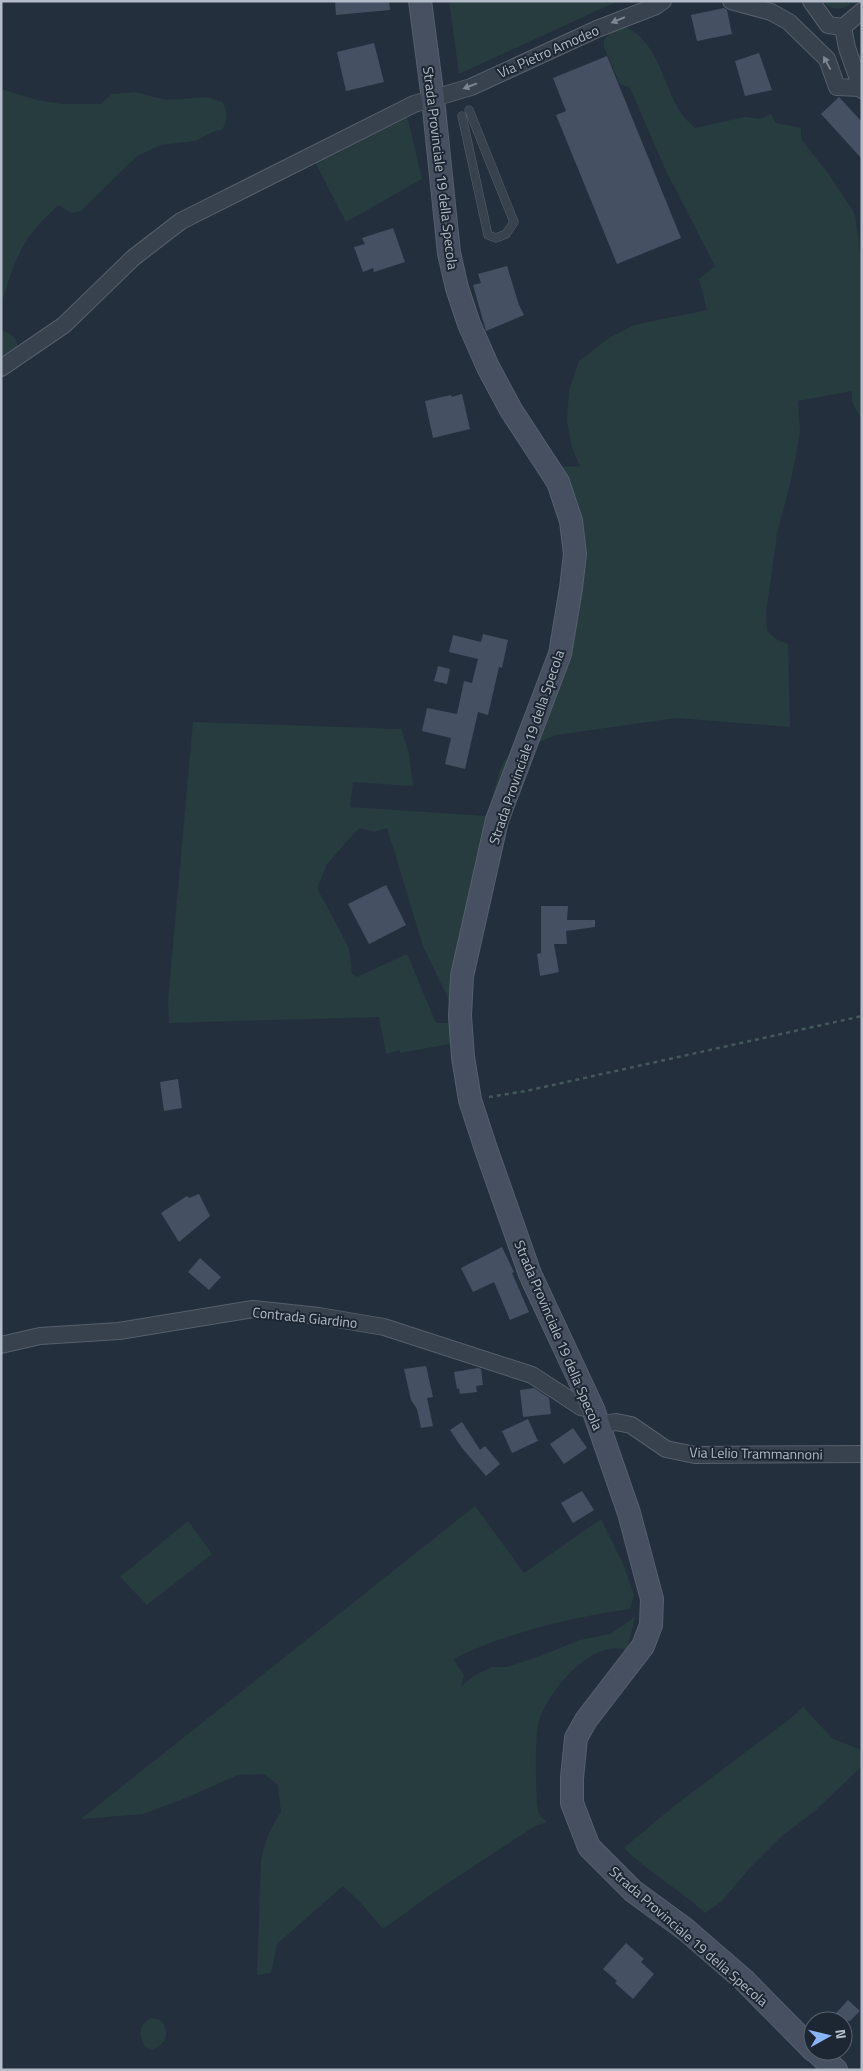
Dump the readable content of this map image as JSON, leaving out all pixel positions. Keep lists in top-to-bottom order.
{
  "streets": {
    "main road": ["Strada Provinciale 19 della Specola"],
    "street": ["Via Pietro Amodeo", "Contrada Giardino", "Via Lelio Trammannoni"]
  },
  "crossings": [
    ["Via Pietro Amodeo", "Strada Provinciale 19 della Specola"],
    ["Strada Provinciale 19 della Specola", "Contrada Giardino"],
    ["Strada Provinciale 19 della Specola", "Via Lelio Trammannoni"],
    ["Contrada Giardino", "Via Lelio Trammannoni"]
  ],
  "north": "right"
}
